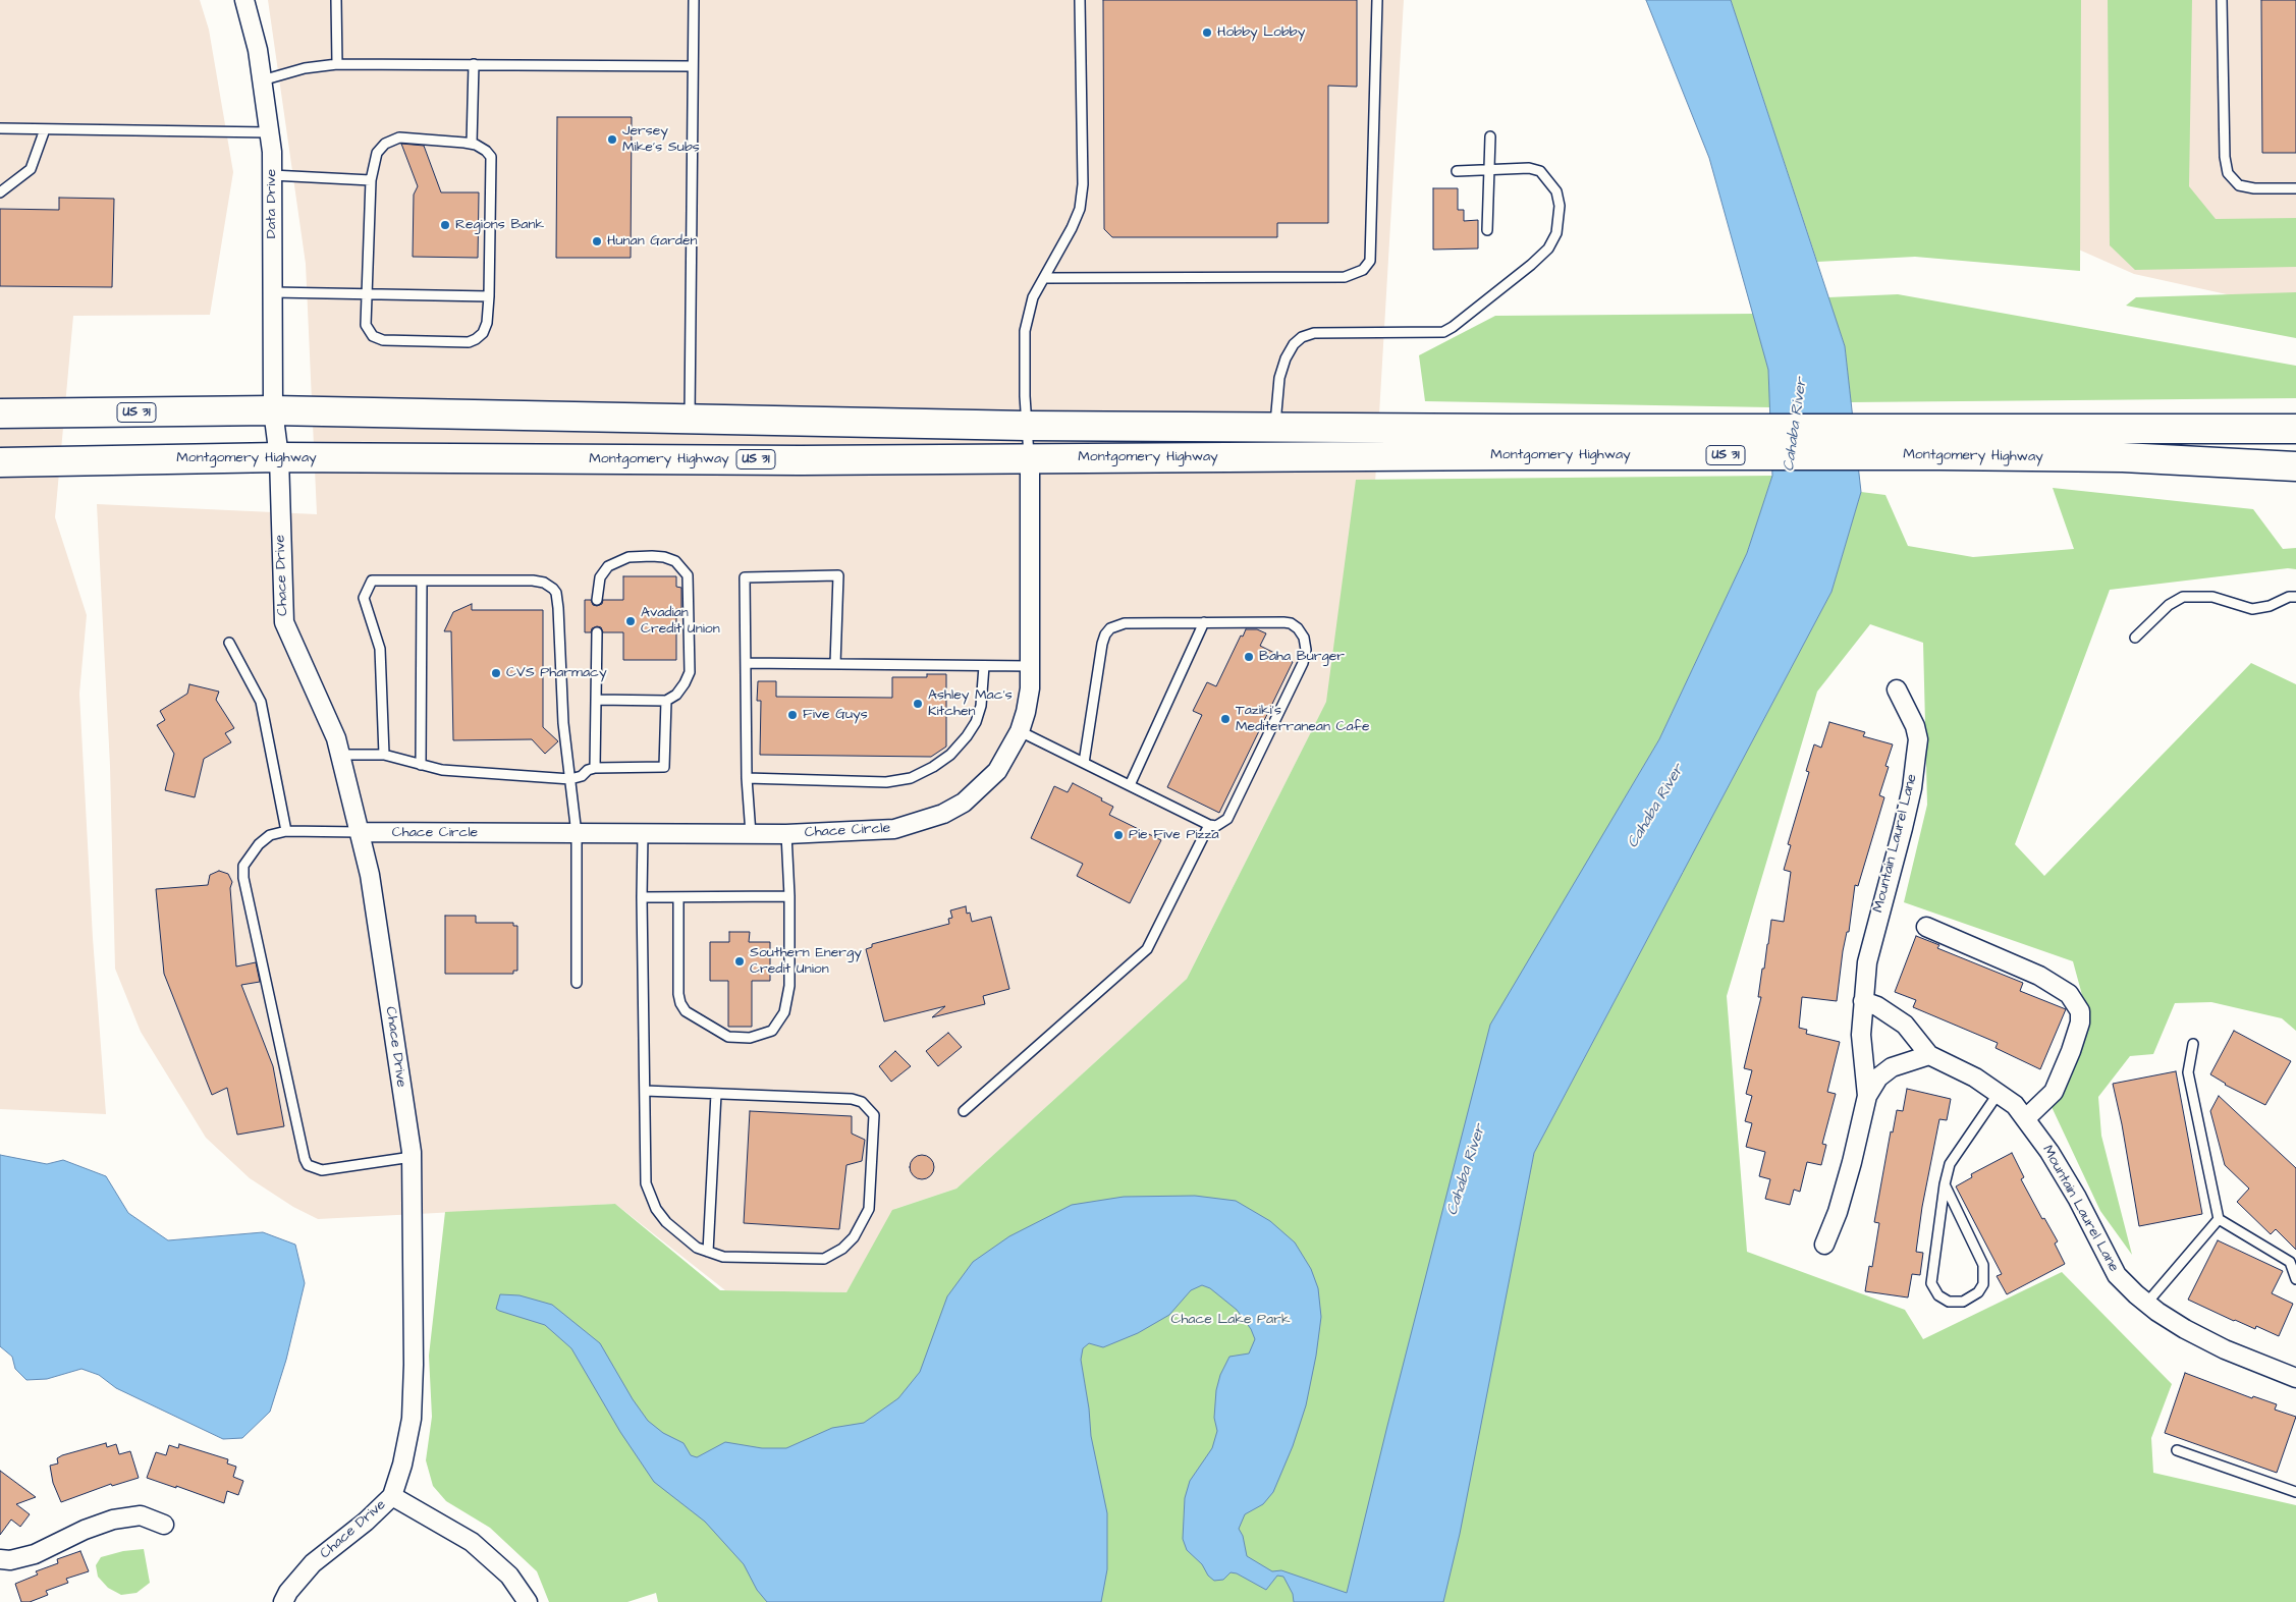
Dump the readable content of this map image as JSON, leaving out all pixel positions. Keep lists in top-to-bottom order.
{
  "streets": {
    "main road": ["US 31", "Montgomery Highway"],
    "street": [
      "Data Drive",
      "Chace Drive",
      "Chace Circle",
      "Mountain Laurel Lane"
    ]
  },
  "crossings": [
    ["Data Drive", "Montgomery Highway"],
    ["Data Drive", "Chace Drive"],
    ["Montgomery Highway", "Chace Drive"],
    ["Montgomery Highway", "Chace Circle"],
    ["Chace Drive", "Chace Circle"]
  ],
  "water": ["Cahaba River"],
  "parks": ["Chace Lake Park"],
  "places": [
    "Hobby Lobby",
    "Jersey Mike's Subs",
    "Regions Bank",
    "Hunan Garden",
    "Avadian Credit Union",
    "Baha Burger",
    "CVS Pharmacy",
    "Ashley Mac's Kitchen",
    "Five Guys",
    "Taziki's Mediterranean Cafe",
    "Pie Five Pizza",
    "Southern Energy Credit Union"
  ]
}
